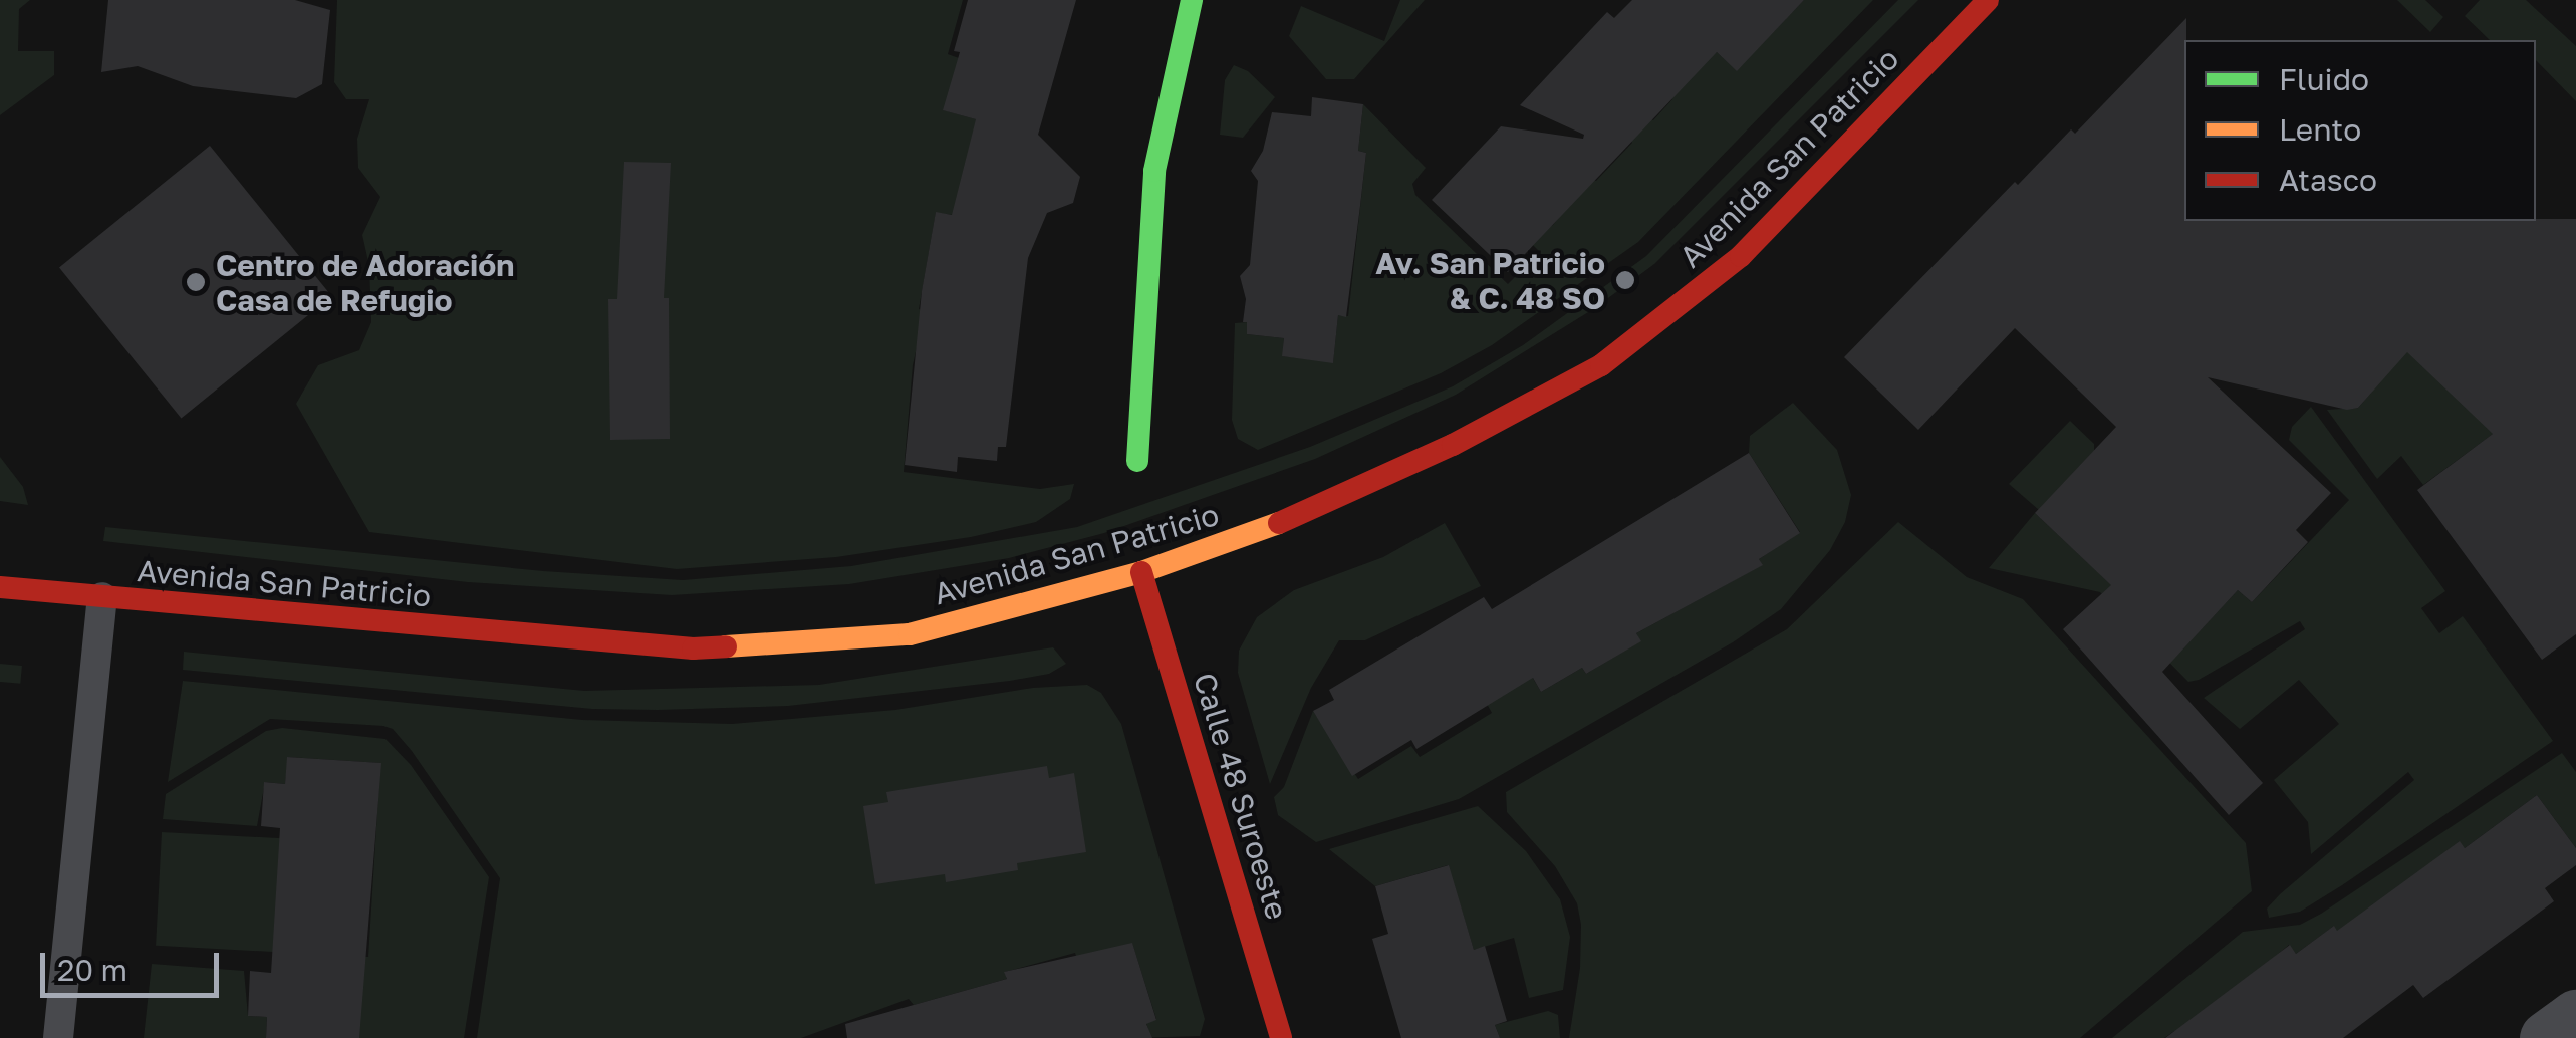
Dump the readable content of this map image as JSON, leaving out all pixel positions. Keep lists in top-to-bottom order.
{
  "streets": {
    "street": ["Avenida San Patricio", "Calle 48 Suroeste"]
  },
  "crossings": [
    ["Avenida San Patricio", "Calle 48 Suroeste"]
  ],
  "places": ["Av. San Patricio & C. 48 SO", "Centro de Adoración Casa de Refugio"],
  "legend": ["Fluido", "Lento", "Atasco"],
  "scale_bar": "20 m"
}
